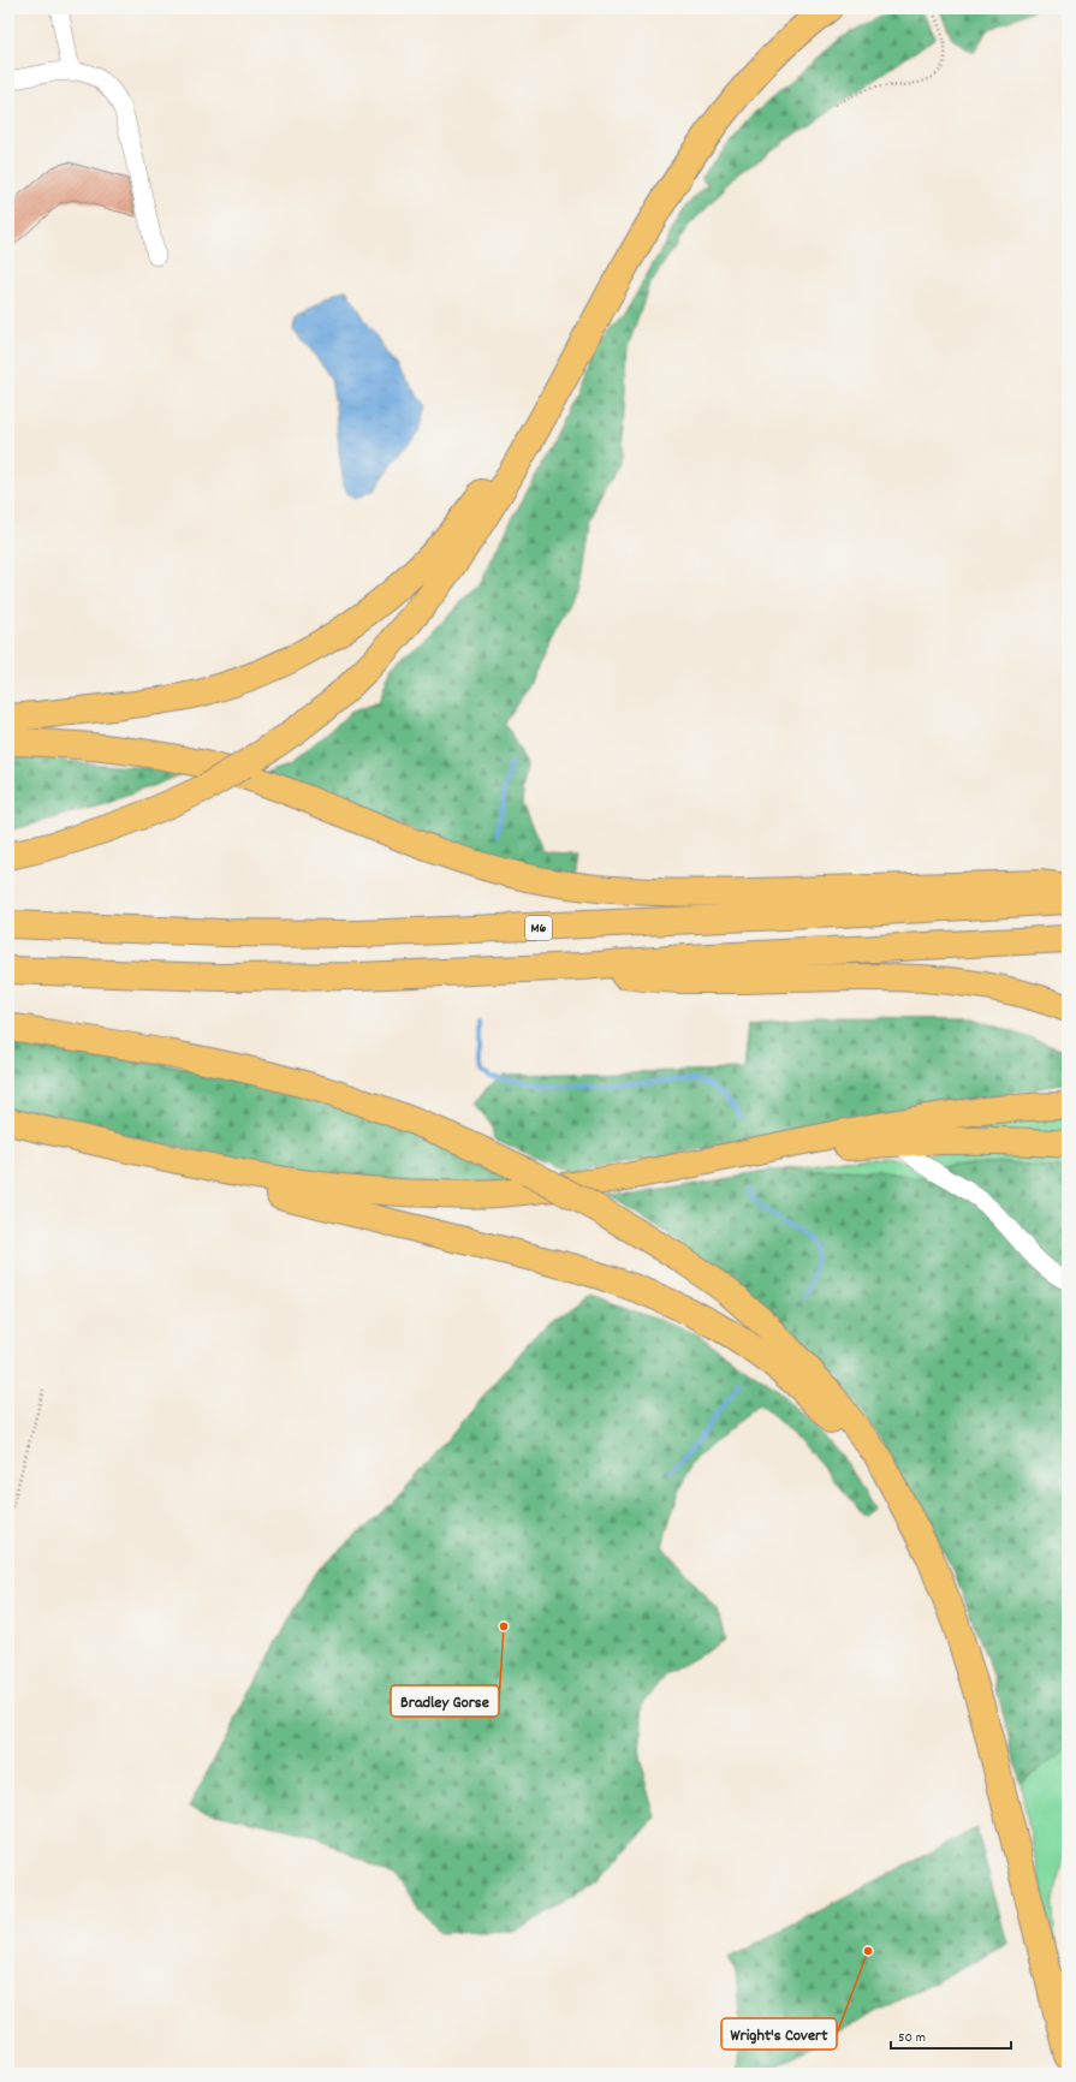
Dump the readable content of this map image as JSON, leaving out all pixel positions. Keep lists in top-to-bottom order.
{
  "streets": {
    "highway": ["M6"]
  },
  "places": ["Bradley Gorse", "Wright's Covert"],
  "scale_bar": "50 m"
}
